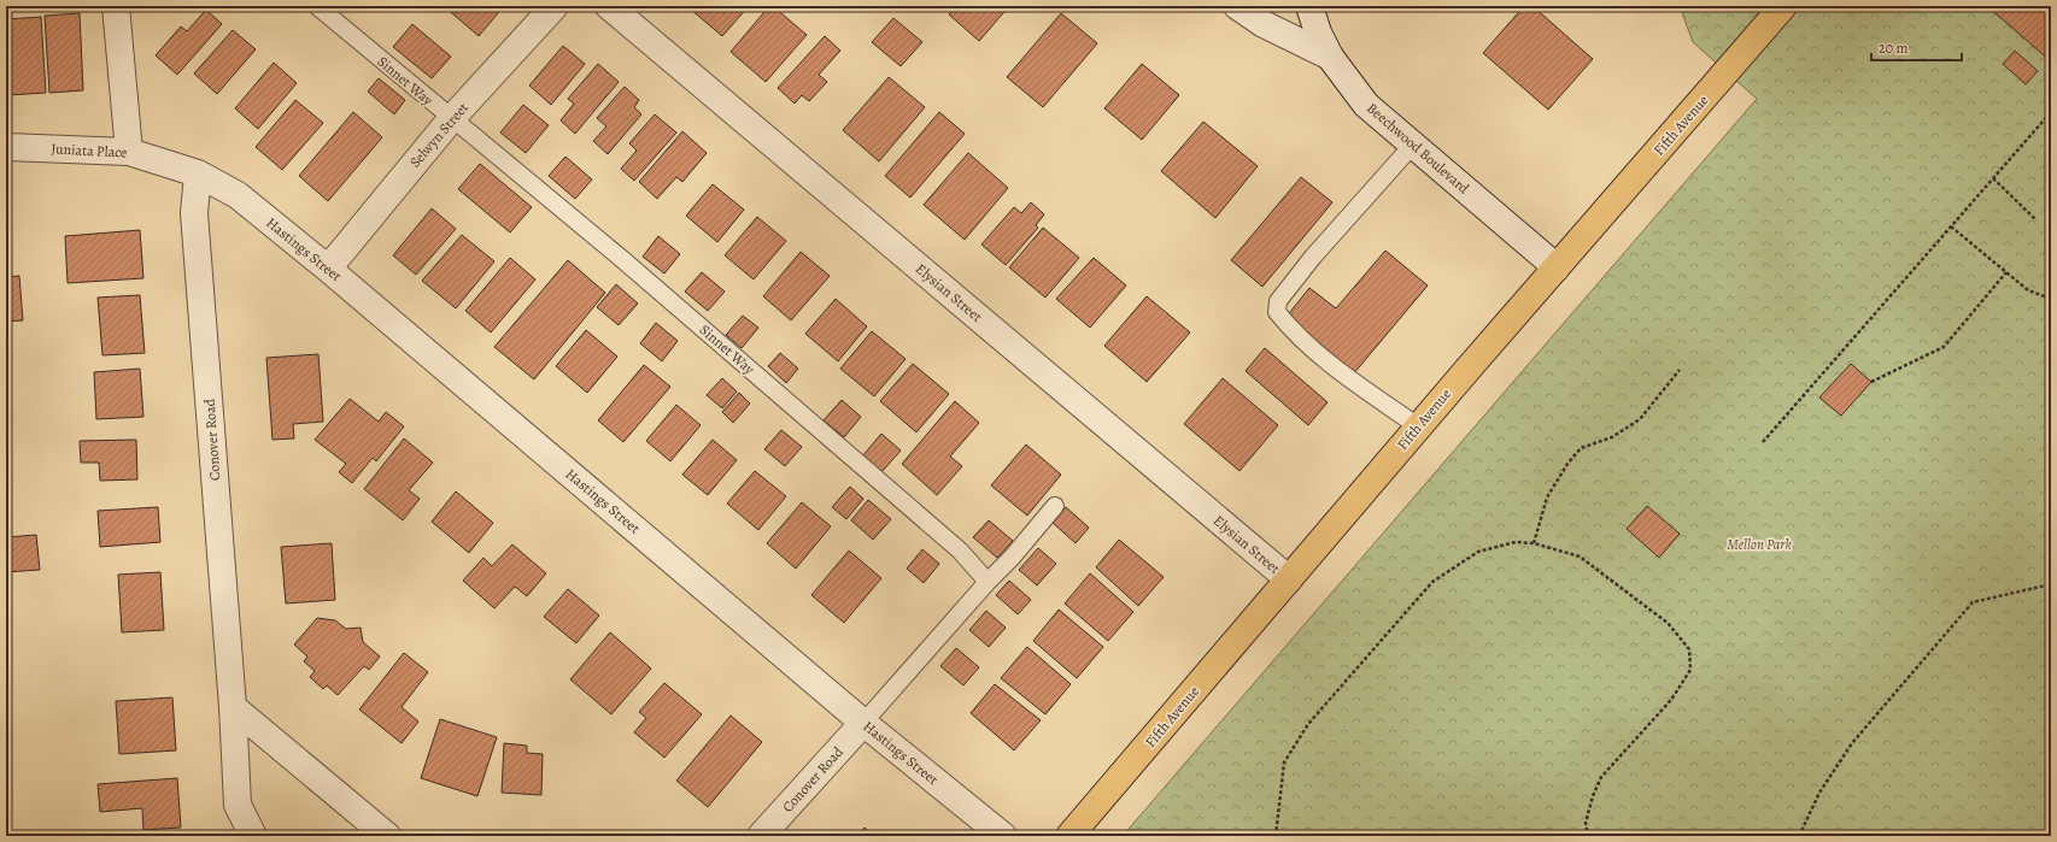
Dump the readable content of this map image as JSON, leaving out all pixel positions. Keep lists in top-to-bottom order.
{
  "streets": {
    "highway": ["Fifth Avenue"],
    "street": [
      "Selwyn Street",
      "Beechwood Boulevard",
      "Juniata Place",
      "Hastings Street",
      "Elysian Street",
      "Conover Road"
    ],
    "lane": ["Sinnet Way"]
  },
  "crossings": [
    ["Sinnet Way", "Selwyn Street"],
    ["Fifth Avenue", "Beechwood Boulevard"],
    ["Fifth Avenue", "Elysian Street"],
    ["Selwyn Street", "Hastings Street"],
    ["Juniata Place", "Hastings Street"],
    ["Juniata Place", "Conover Road"],
    ["Hastings Street", "Conover Road"]
  ],
  "parks": ["Mellon Park"],
  "scale_bar": "20 m"
}
